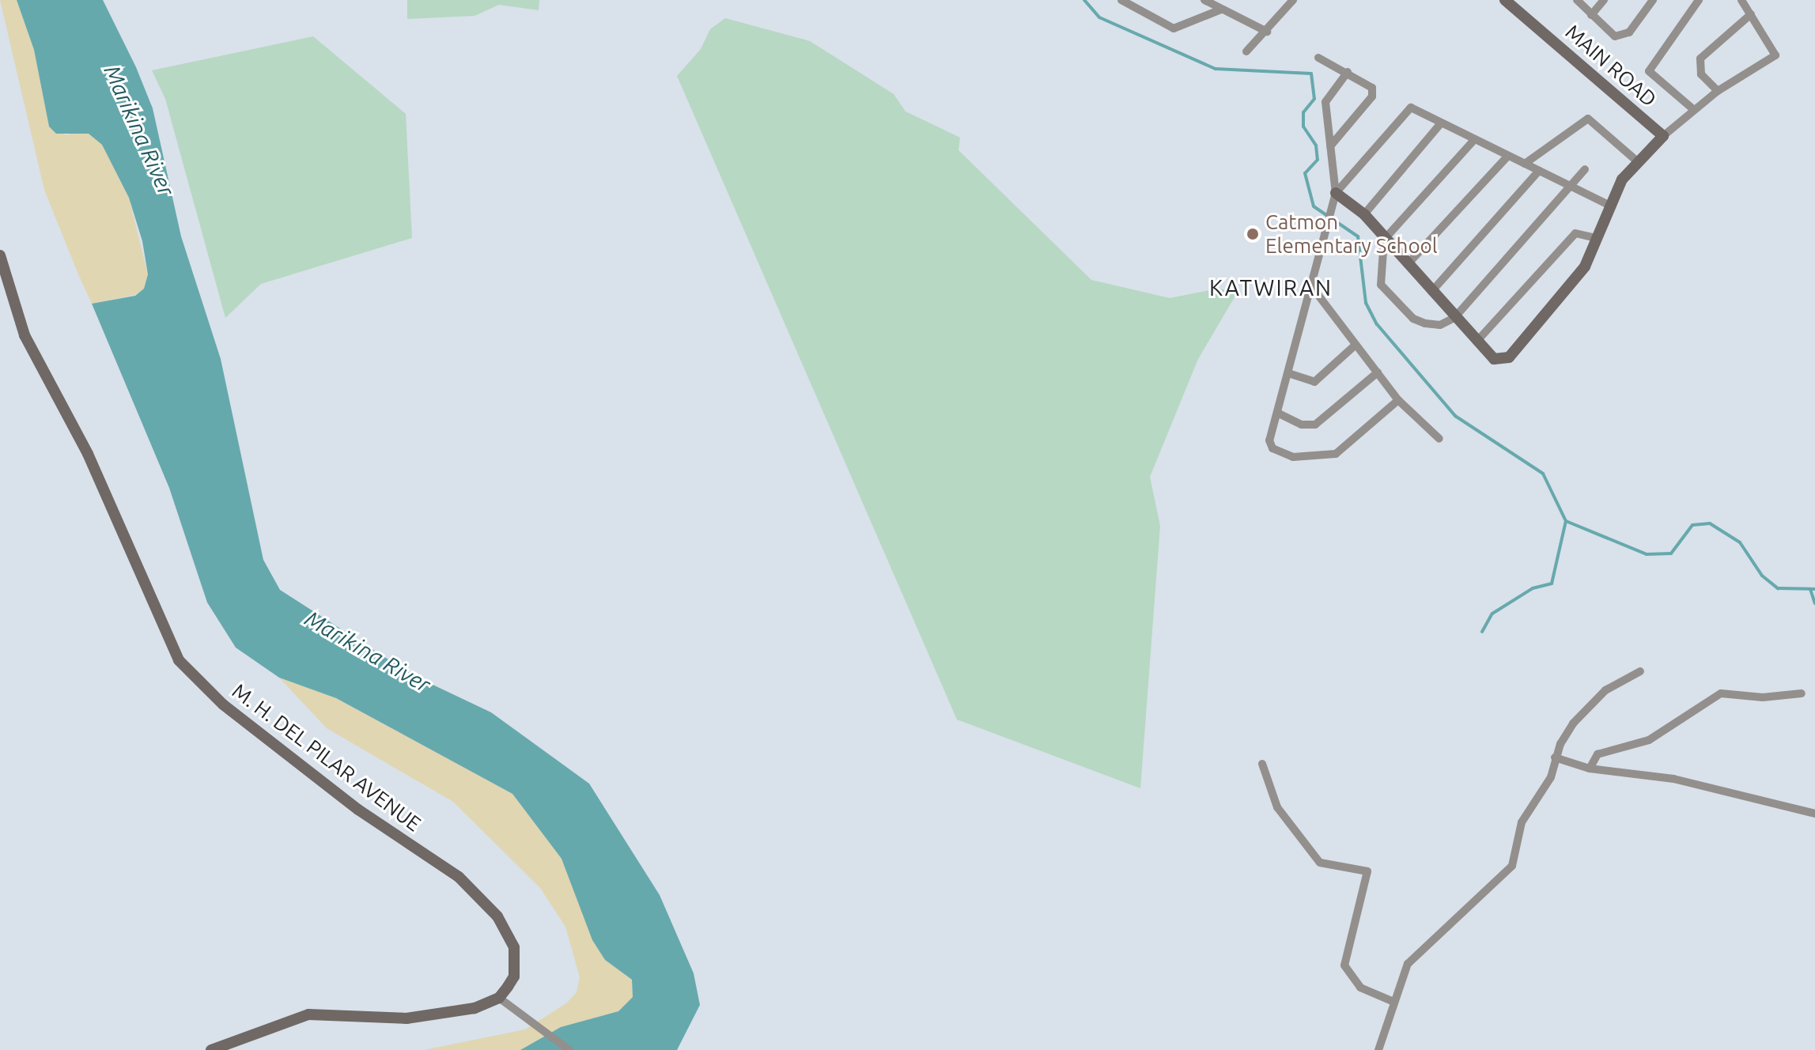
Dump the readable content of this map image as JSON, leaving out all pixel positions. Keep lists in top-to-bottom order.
{
  "streets": {
    "street": ["MAIN ROAD", "M. H. DEL PILAR AVENUE"]
  },
  "districts": ["KATWIRAN"],
  "water": ["Marikina River"],
  "places": ["Catmon Elementary School"]
}
